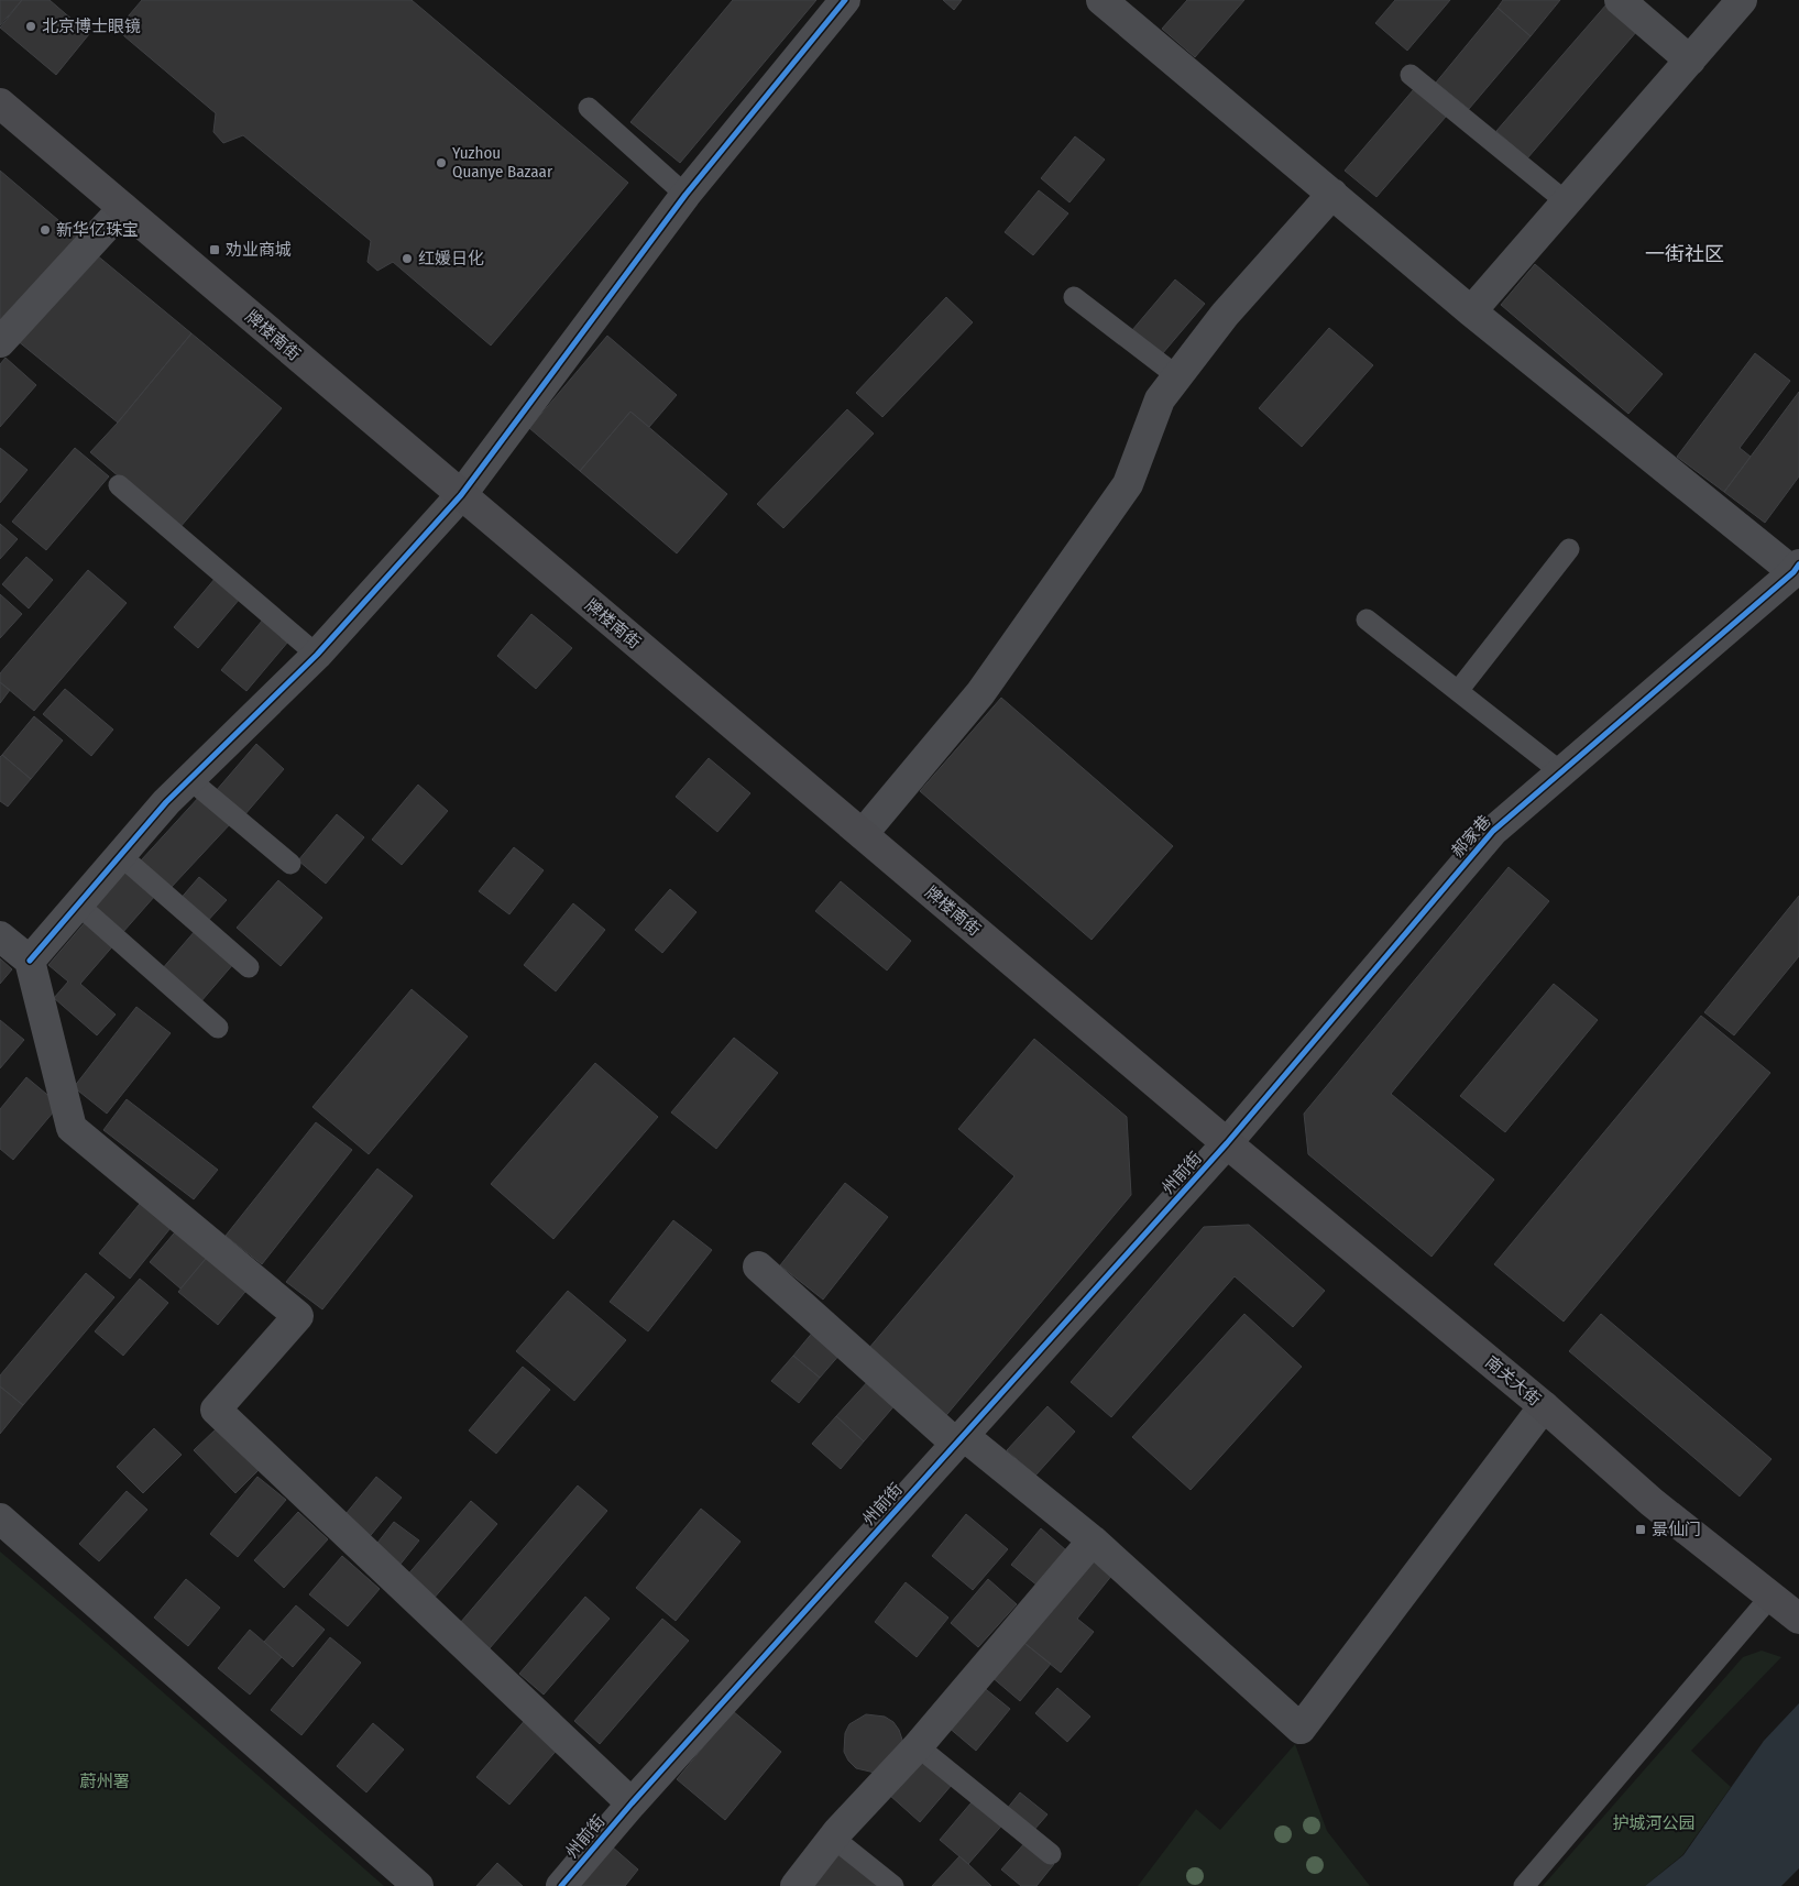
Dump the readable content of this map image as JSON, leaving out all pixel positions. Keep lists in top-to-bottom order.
{
  "streets": {
    "main road": ["牌楼南街", "南关大街"],
    "street": ["郝家巷", "州前街"]
  },
  "crossings": [
    ["牌楼南街", "郝家巷"],
    ["牌楼南街", "州前街"],
    ["牌楼南街", "南关大街"],
    ["郝家巷", "州前街"],
    ["郝家巷", "南关大街"],
    ["州前街", "南关大街"]
  ],
  "districts": ["一街社区"],
  "parks": ["蔚州署", "护城河公园"],
  "places": {
    "other": [
      "北京博士眼镜",
      "Yuzhou Quanye Bazaar",
      "新华亿珠宝",
      "红媛日化"
    ],
    "transit": ["劝业商城", "景仙门"]
  }
}
